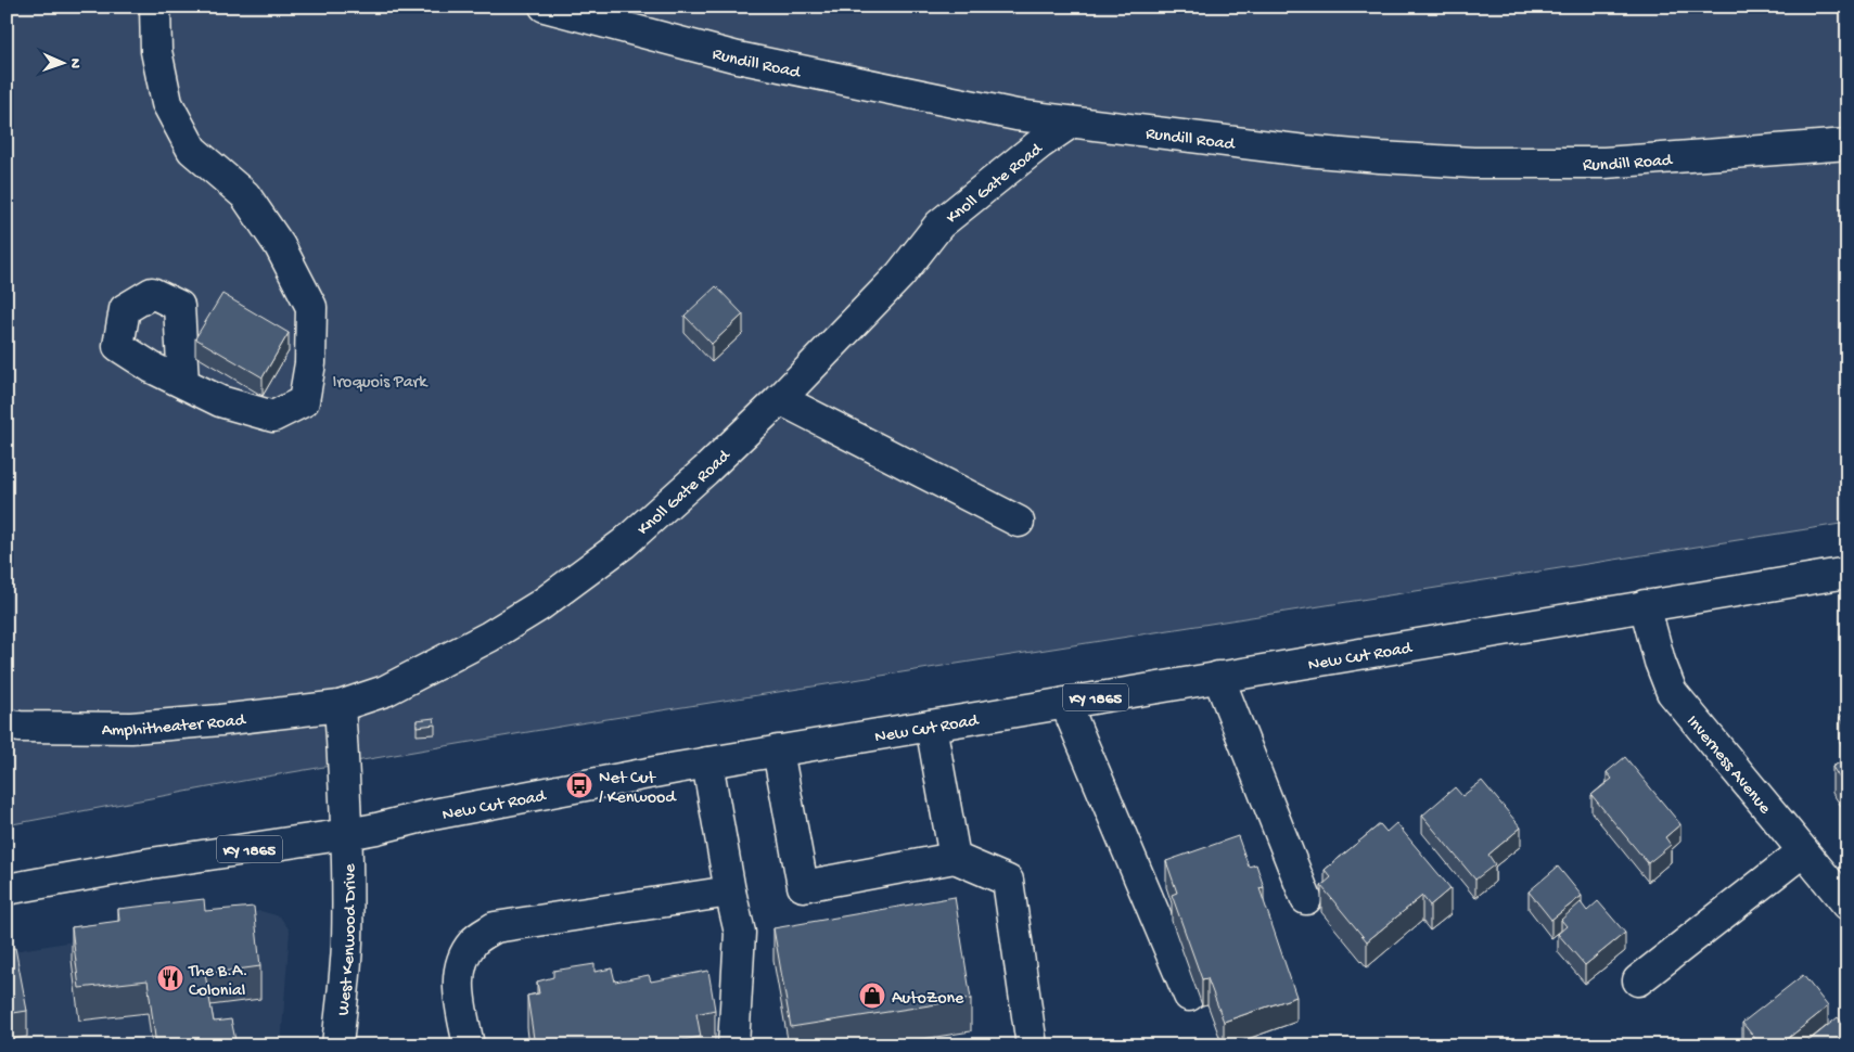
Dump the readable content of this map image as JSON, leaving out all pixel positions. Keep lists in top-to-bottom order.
{
  "streets": {
    "street": [
      "Rundill Road",
      "Knoll Gate Road",
      "New Cut Road",
      "KY 1865",
      "Amphitheater Road",
      "Inverness Avenue",
      "West Kenwood Drive"
    ]
  },
  "crossings": [
    ["Rundill Road", "Knoll Gate Road"],
    ["Knoll Gate Road", "Amphitheater Road"],
    ["New Cut Road", "Inverness Avenue"],
    ["New Cut Road", "West Kenwood Drive"]
  ],
  "parks": ["Iroquois Park"],
  "places": {
    "bus stop": ["Net Cut / Kenwood"],
    "restaurant": ["The B.A. Colonial"],
    "shop": ["AutoZone"]
  },
  "north": "right"
}
